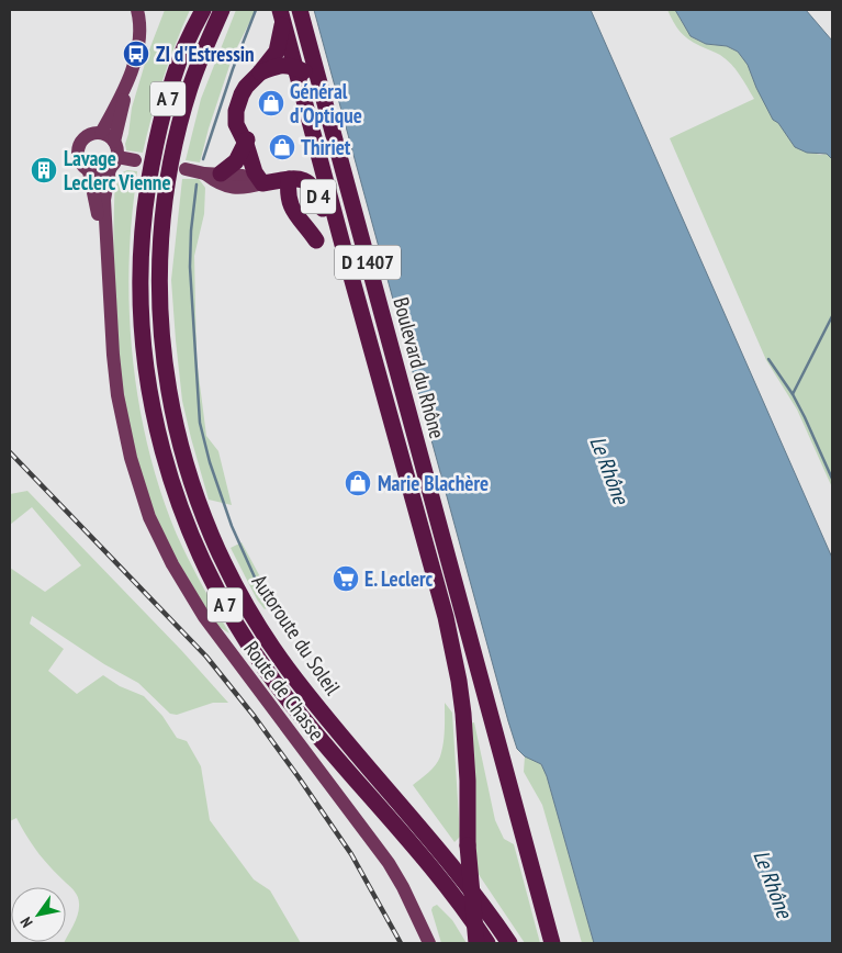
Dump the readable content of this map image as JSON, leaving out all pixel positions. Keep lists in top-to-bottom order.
{
  "streets": {
    "highway": [
      "A 7",
      "D 4",
      "D 1407",
      "Boulevard du Rhône",
      "Autoroute du Soleil"
    ],
    "main road": ["Route de Chasse"]
  },
  "crossings": [
    ["D 4", "Boulevard du Rhône"]
  ],
  "water": ["Le Rhône"],
  "places": {
    "bus stop": ["ZI d'Estressin"],
    "shop": ["Général d'Optique", "Thiriet", "Marie Blachère"],
    "building": ["Lavage Leclerc Vienne"],
    "supermarket": ["E. Leclerc"]
  },
  "north": "bottom left"
}
